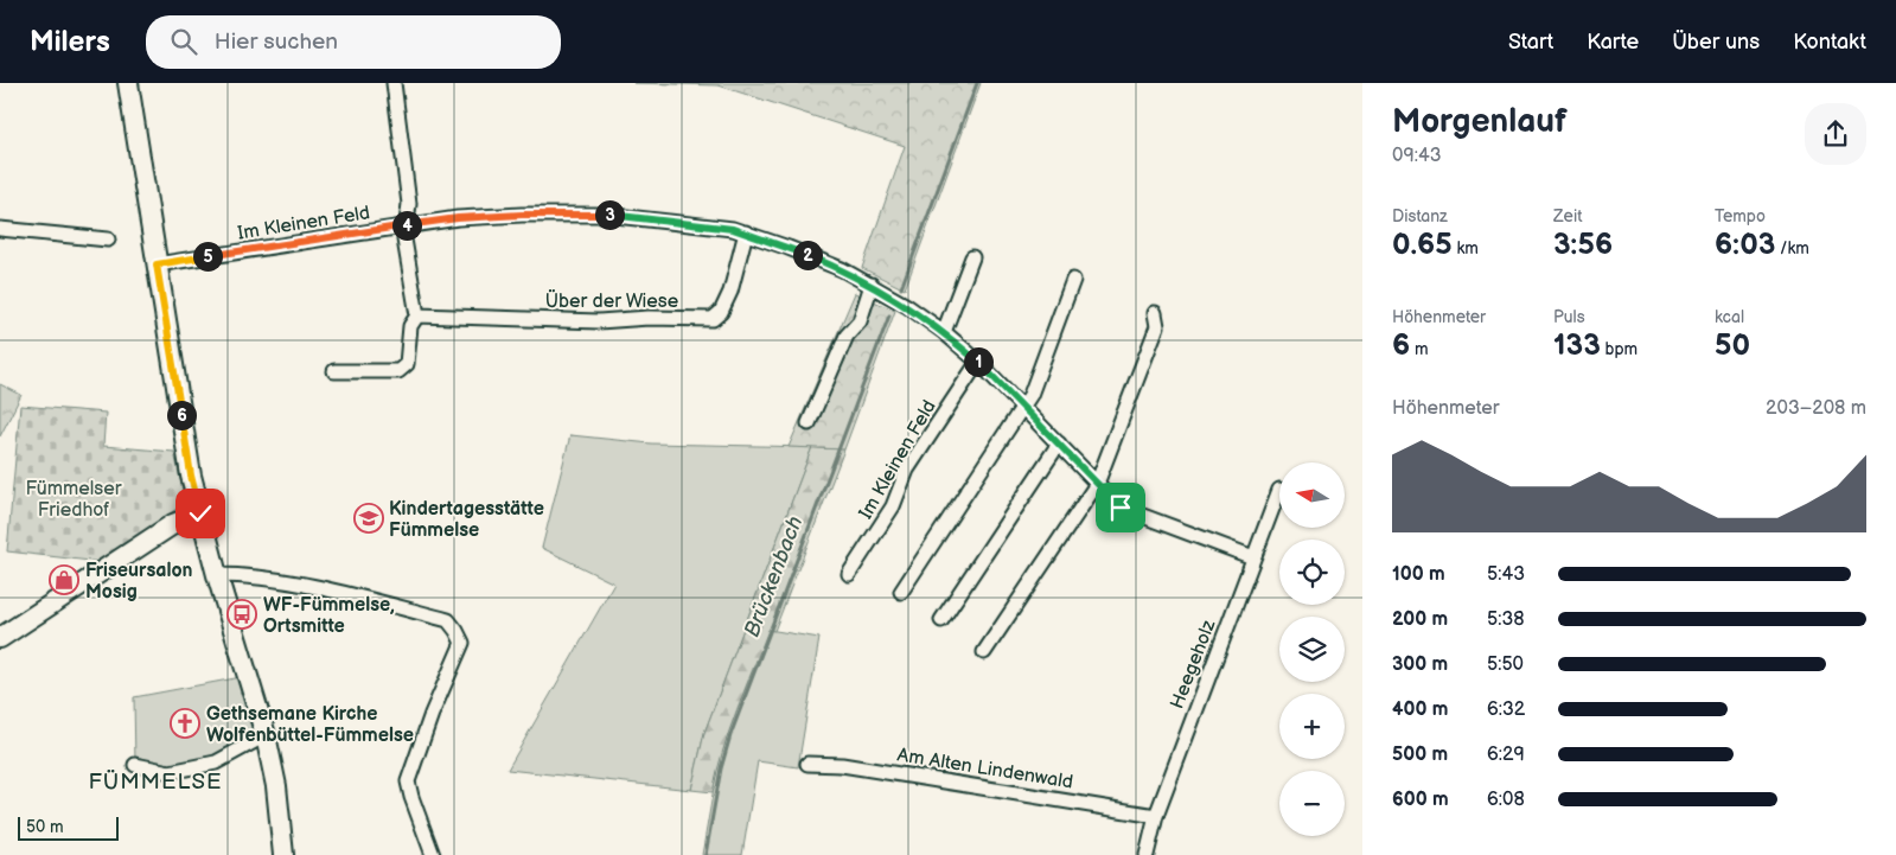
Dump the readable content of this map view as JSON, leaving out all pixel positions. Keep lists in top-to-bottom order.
{
  "streets": {
    "street": [
      "Im Kleinen Feld",
      "Über der Wiese",
      "Heegeholz",
      "Am Alten Lindenwald"
    ]
  },
  "crossings": [
    ["Im Kleinen Feld", "Über der Wiese"],
    ["Im Kleinen Feld", "Heegeholz"],
    ["Heegeholz", "Am Alten Lindenwald"]
  ],
  "districts": ["FÜMMELSE"],
  "water": ["Brückenbach"],
  "parks": ["Fümmelser Friedhof"],
  "places": {
    "school or university": ["Kindertagesstätte Fümmelse"],
    "shop": ["Friseursalon Mosig"],
    "bus stop": ["WF-Fümmelse, Ortsmitte"],
    "church": ["Gethsemane Kirche Wolfenbüttel-Fümmelse"]
  },
  "scale_bar": "50 m",
  "north": "left",
  "page": {
    "header": "Milers",
    "search": "Hier suchen",
    "nav": [
      "Start",
      "Karte",
      "Über uns",
      "Kontakt"
    ],
    "heading": ["Morgenlauf", "09:43"],
    "stats": [
      ["Distanz", "0.65 km"],
      ["Zeit", "3:56"],
      ["Tempo", "6:03 /km"],
      ["Höhenmeter", "6 m"],
      ["Puls", "133 bpm"],
      ["kcal", "50"]
    ],
    "pins": [
      "3",
      "4",
      "2",
      "5",
      "1",
      "6"
    ],
    "chart": ["Höhenmeter", "203–208 m"],
    "map_buttons": ["+", "−"],
    "list": [
      {
        "name": "100 m",
        "note": "5:43"
      },
      {
        "name": "200 m",
        "note": "5:38"
      },
      {
        "name": "300 m",
        "note": "5:50"
      },
      {
        "name": "400 m",
        "note": "6:32"
      },
      {
        "name": "500 m",
        "note": "6:29"
      },
      {
        "name": "600 m",
        "note": "6:08"
      }
    ],
    "scale": "50 m"
  }
}
